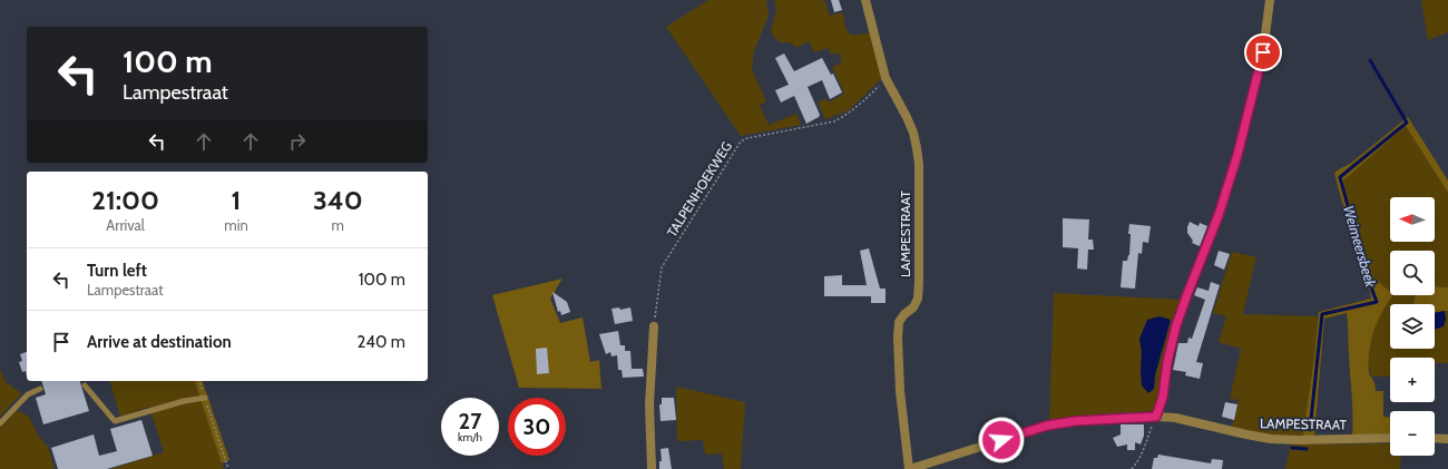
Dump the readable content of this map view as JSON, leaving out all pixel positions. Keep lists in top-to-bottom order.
{
  "streets": {
    "street": ["LAMPESTRAAT"],
    "path": ["TALPENHOEKWEG"]
  },
  "crossings": [
    ["TALPENHOEKWEG", "LAMPESTRAAT"]
  ],
  "water": ["Weimeersbeek"],
  "north": "left",
  "page": {
    "turn": ["100 m", "Lampestraat"],
    "eta": [
      "21:00",
      "Arrival",
      "1",
      "min",
      "340",
      "m"
    ],
    "map_buttons": ["+", "−"],
    "list": [
      {
        "name": "Turn left",
        "note": "Lampestraat",
        "value": "100 m"
      },
      {
        "name": "Arrive at destination",
        "value": "240 m"
      }
    ],
    "speed": "27 km/h",
    "limit": "30"
  }
}
